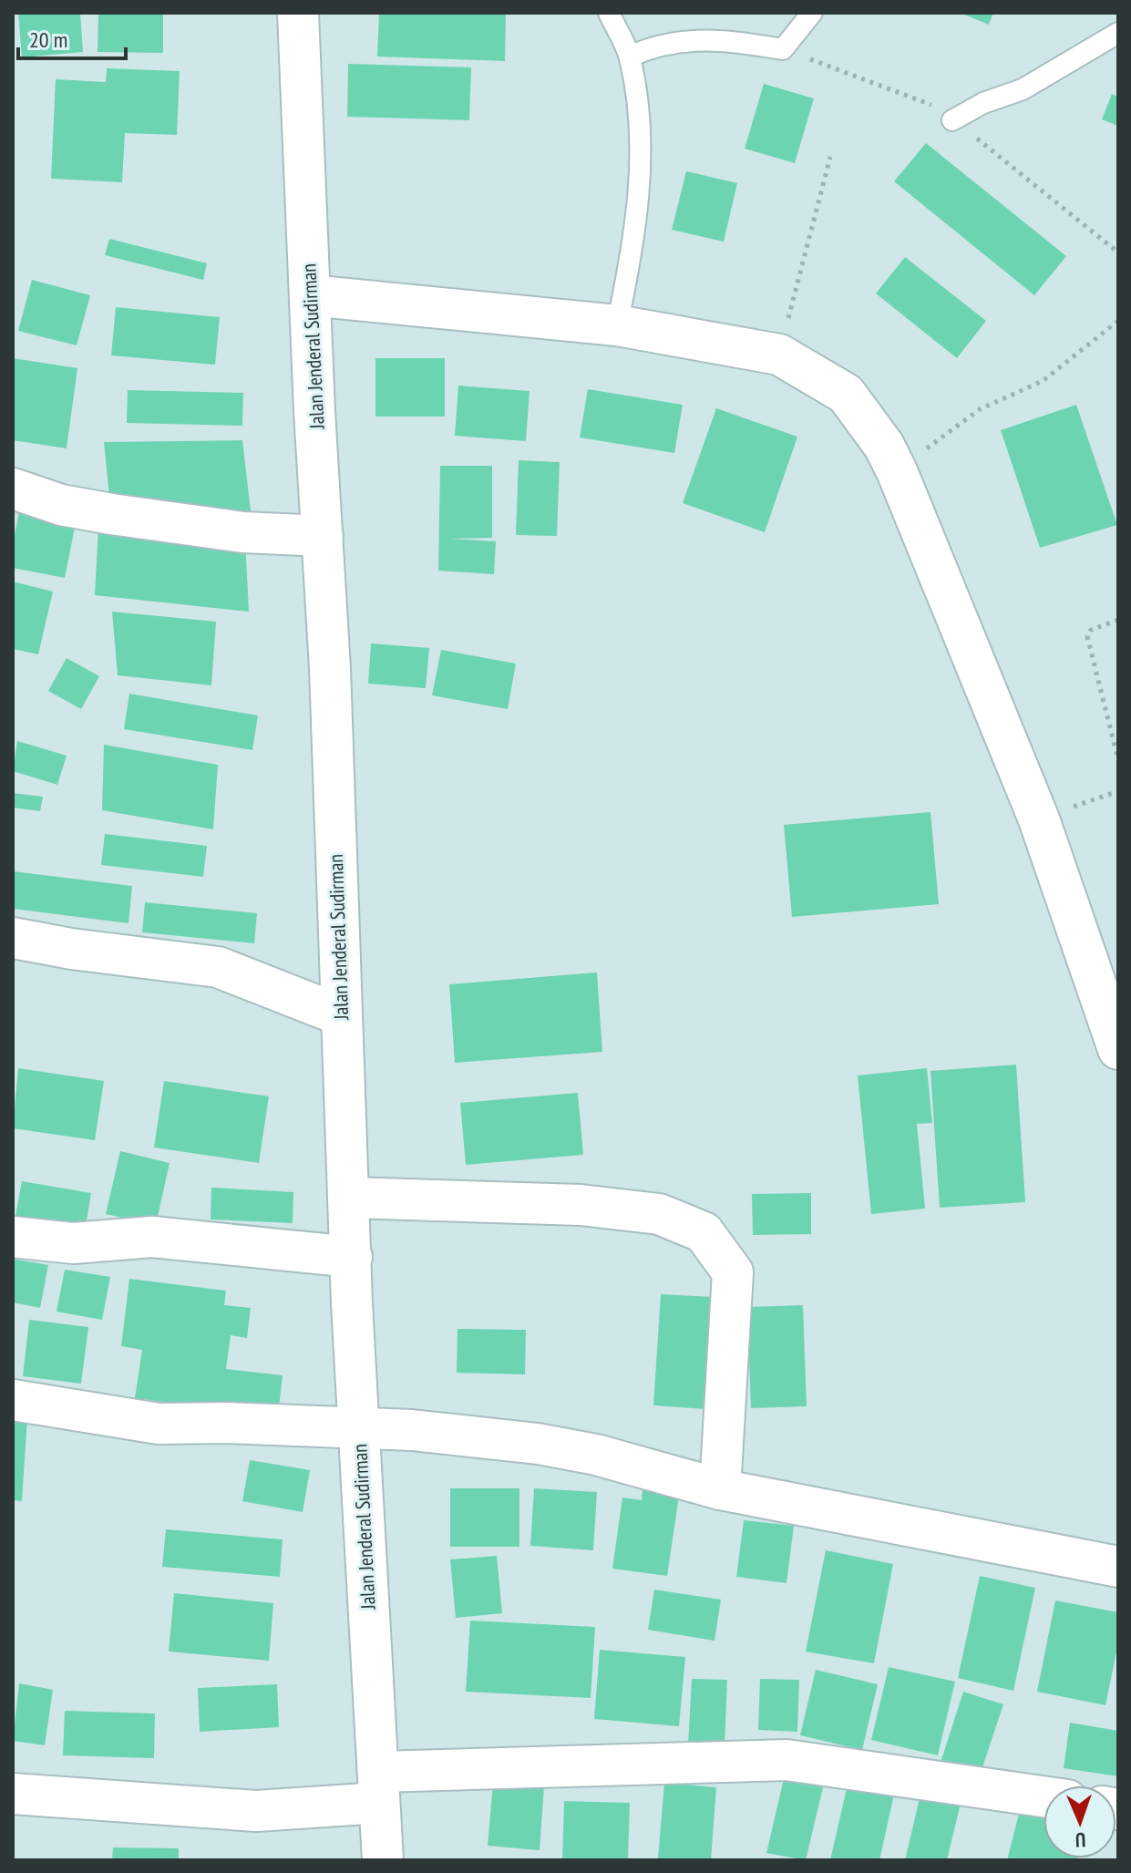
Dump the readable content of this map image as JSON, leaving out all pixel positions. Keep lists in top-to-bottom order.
{
  "streets": {
    "main road": ["Jalan Jenderal Sudirman"]
  },
  "scale_bar": "20 m",
  "north": "bottom"
}
